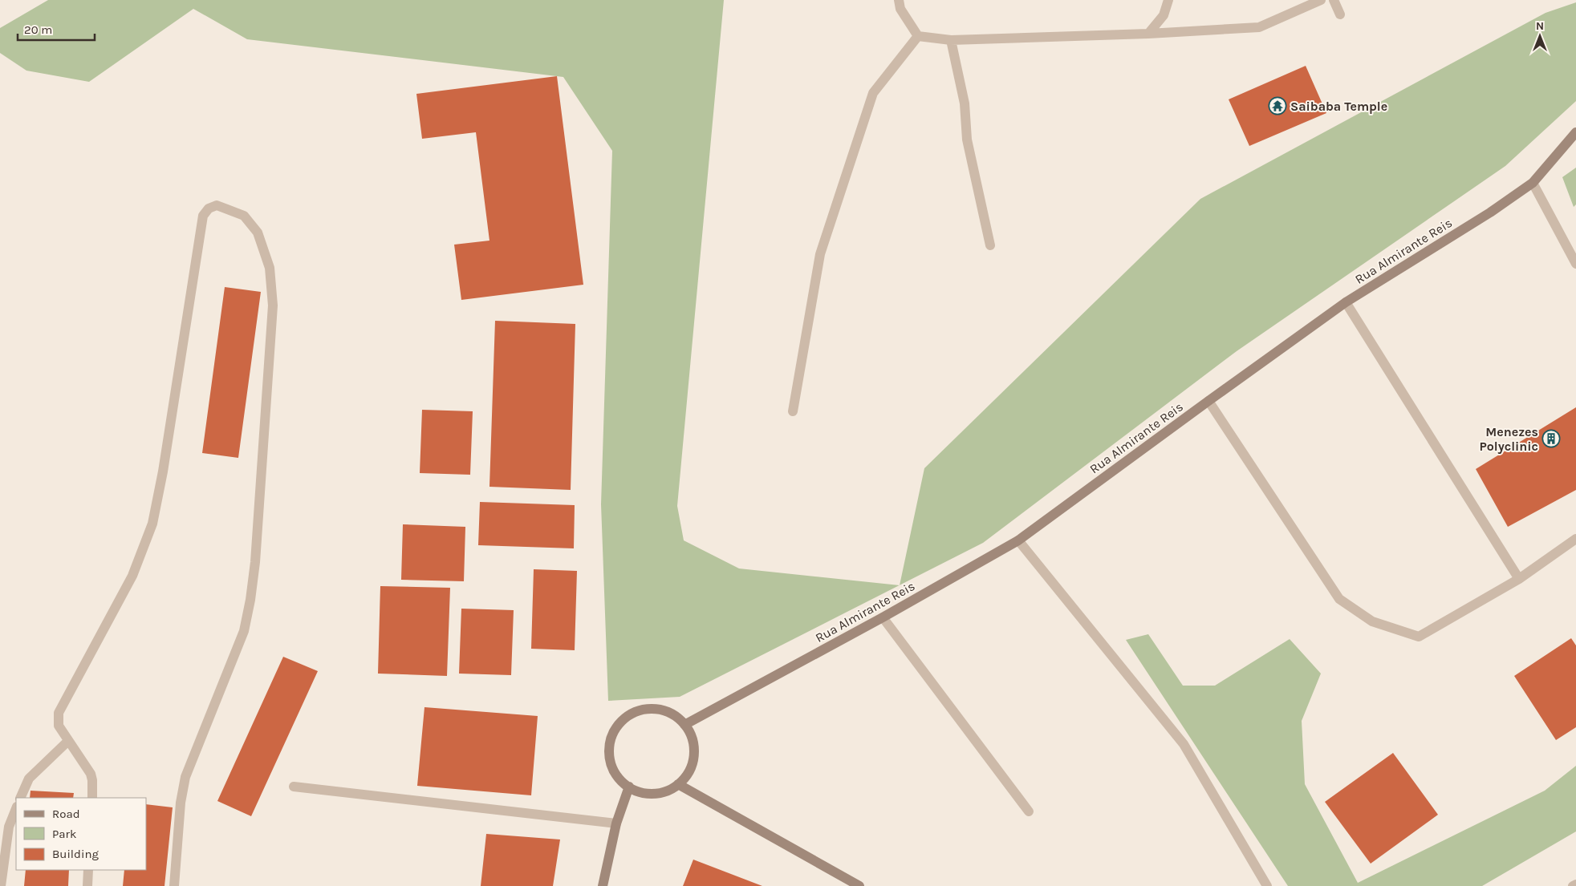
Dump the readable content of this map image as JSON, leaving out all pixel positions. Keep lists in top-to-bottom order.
{
  "streets": {
    "main road": ["Rua Almirante Reis"]
  },
  "places": {
    "temple": ["Saibaba Temple"],
    "building": ["Menezes Polyclinic"]
  },
  "legend": ["Road", "Park", "Building"],
  "scale_bar": "20 m",
  "north": "top"
}
